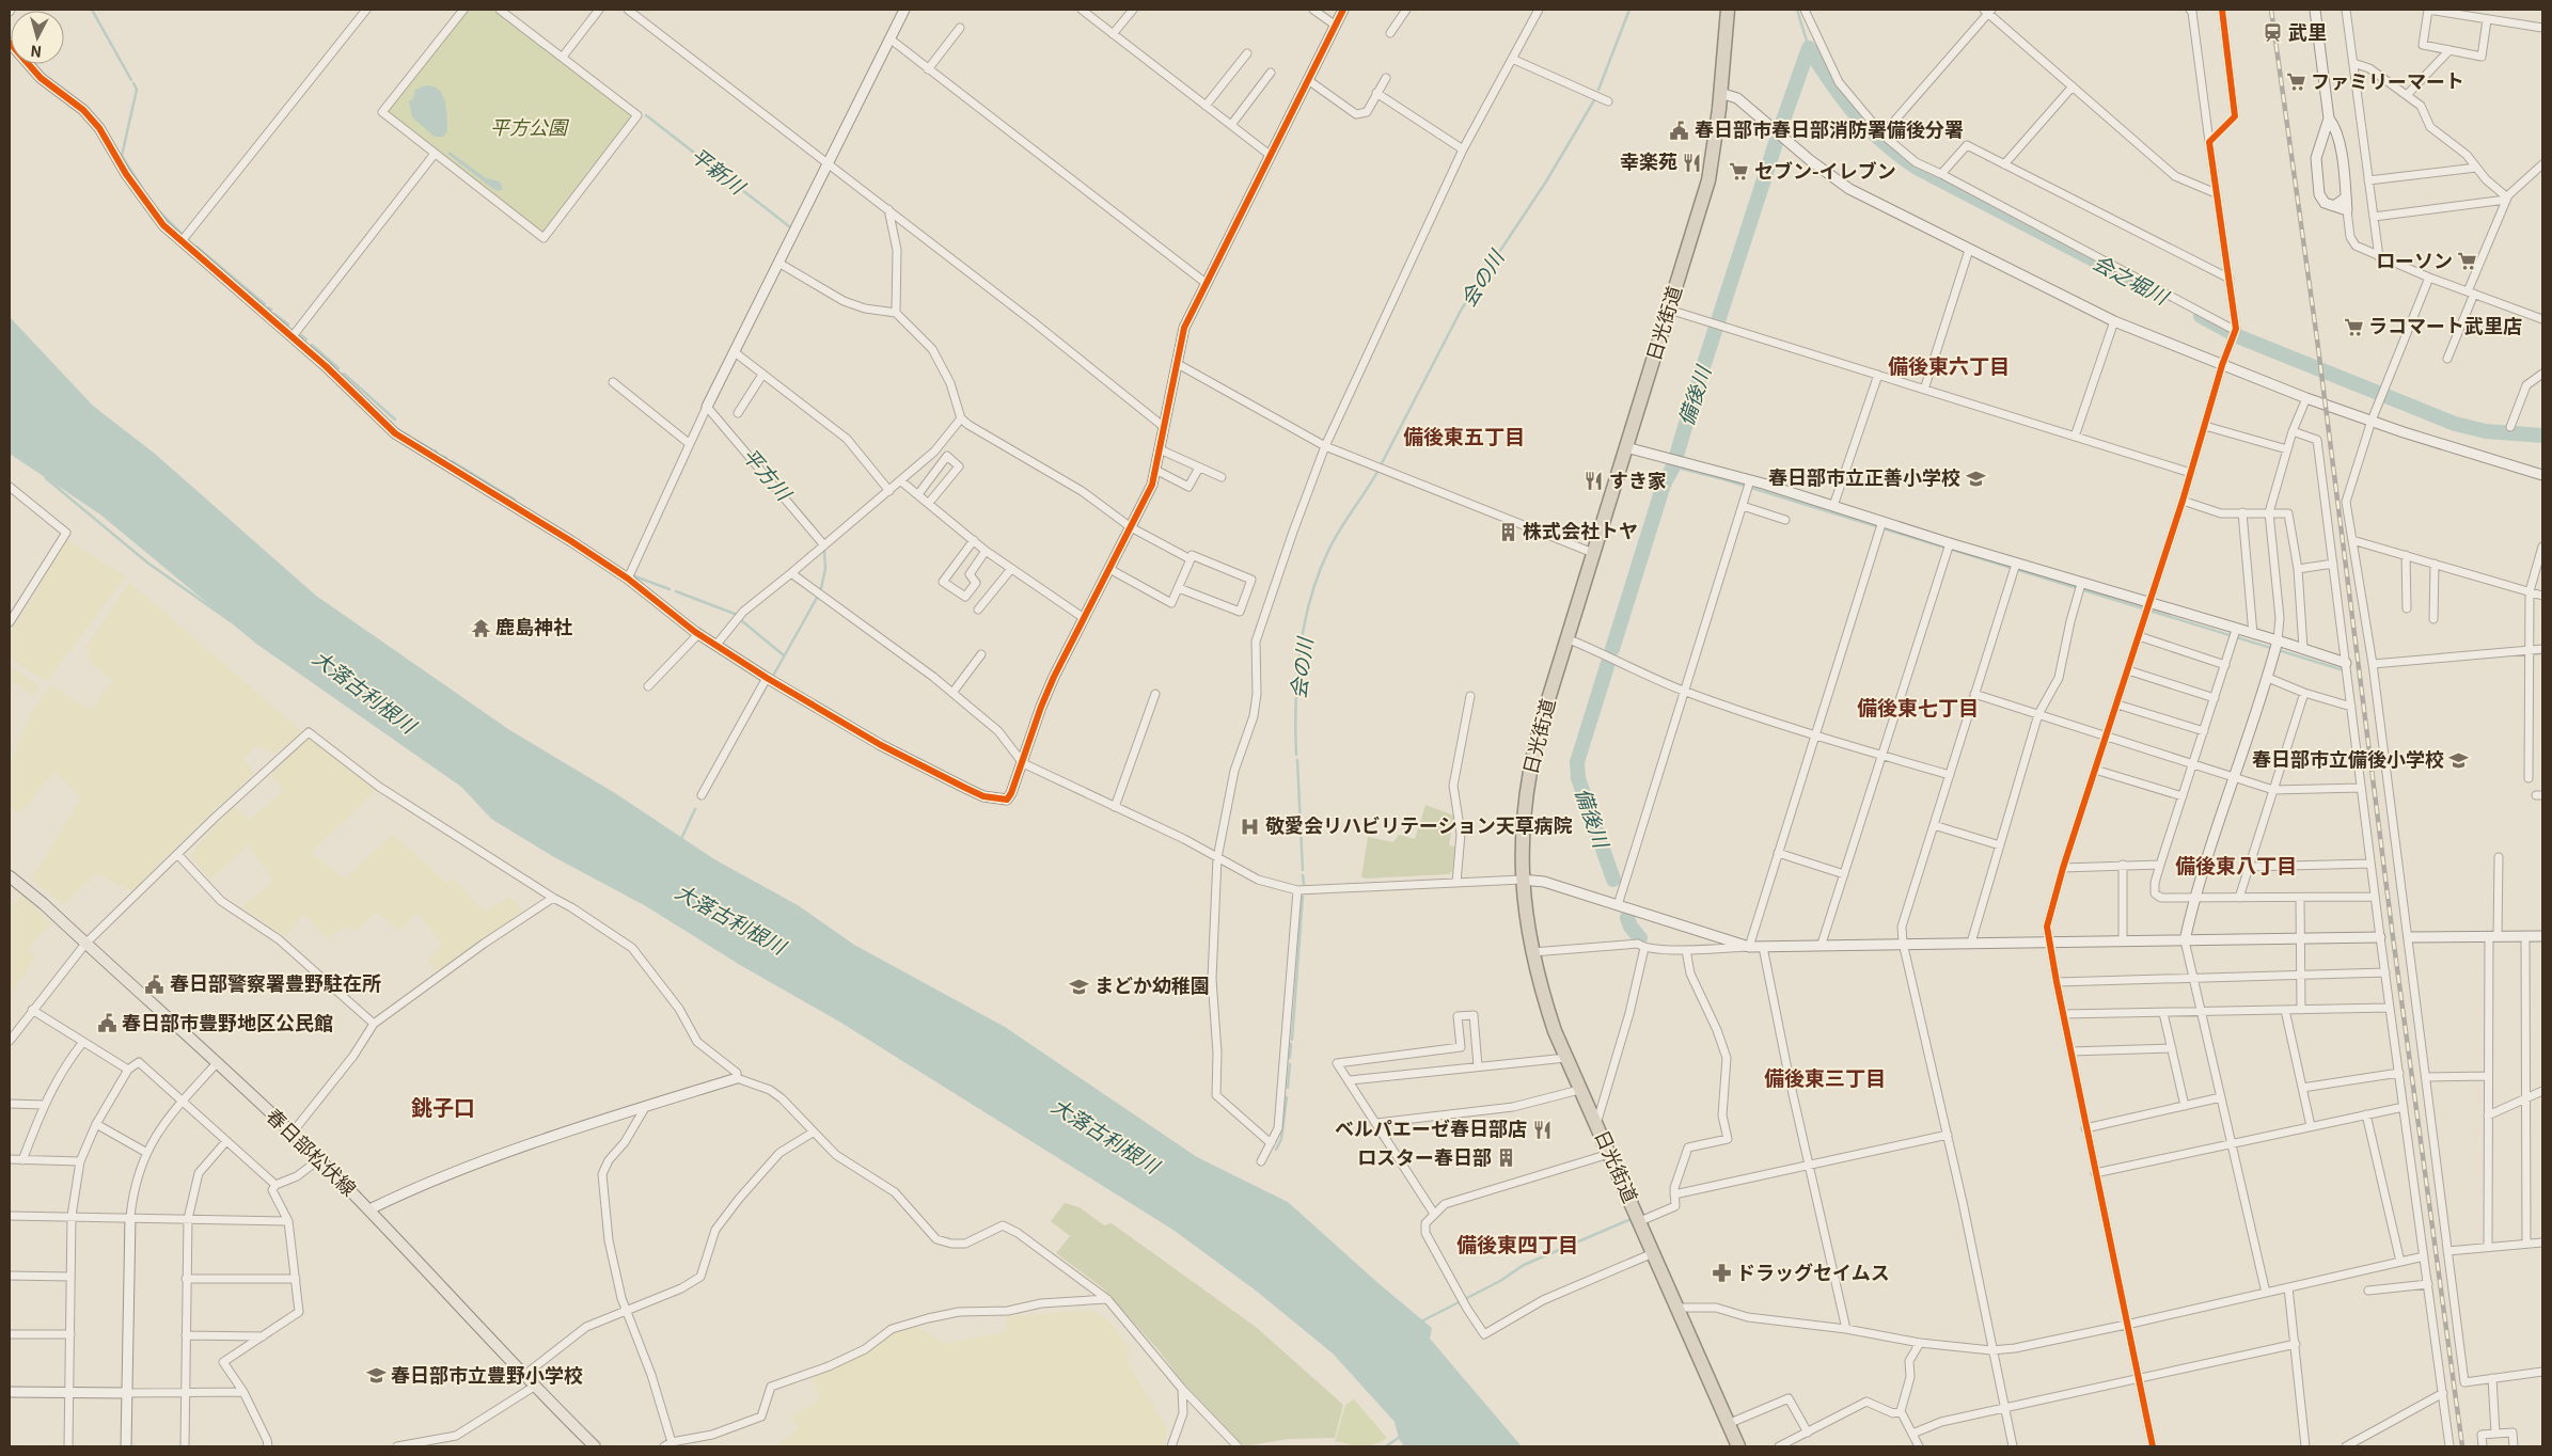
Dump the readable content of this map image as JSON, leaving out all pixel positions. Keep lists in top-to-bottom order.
{
  "streets": {
    "highway": ["日光街道"],
    "main road": ["春日部松伏線"]
  },
  "districts": [
    "備後東六丁目",
    "備後東五丁目",
    "備後東七丁目",
    "備後東八丁目",
    "備後東三丁目",
    "銚子口",
    "備後東四丁目"
  ],
  "water": [
    "平新川",
    "会の川",
    "会之堀川",
    "備後川",
    "平方川",
    "大落古利根川"
  ],
  "parks": ["平方公園"],
  "places": {
    "station": ["武里"],
    "supermarket": [
      "ファミリーマート",
      "セブン-イレブン",
      "ローソン",
      "ラコマート武里店"
    ],
    "public building": ["春日部市春日部消防署備後分署", "春日部警察署豊野駐在所", "春日部市豊野地区公民館"],
    "restaurant": ["幸楽苑", "すき家", "ベルパエーゼ春日部店"],
    "school or university": [
      "春日部市立正善小学校",
      "春日部市立備後小学校",
      "まどか幼稚園",
      "春日部市立豊野小学校"
    ],
    "building": ["株式会社トヤ", "ロスター春日部"],
    "temple": ["鹿島神社"],
    "hospital": ["敬愛会リハビリテーション天草病院"],
    "pharmacy": ["ドラッグセイムス"]
  },
  "north": "bottom"
}
